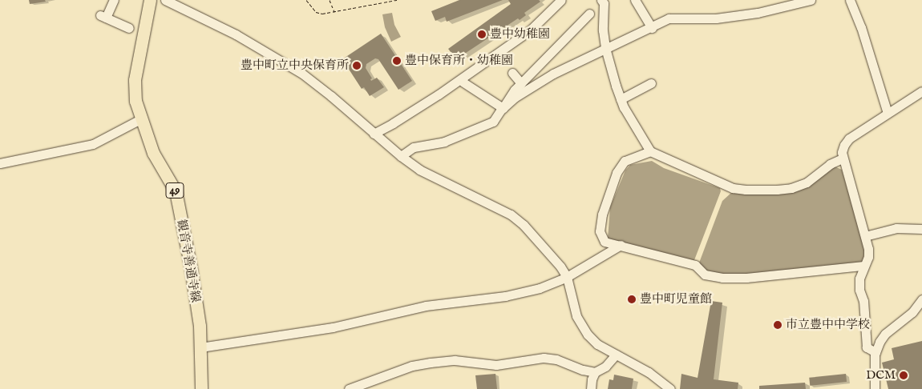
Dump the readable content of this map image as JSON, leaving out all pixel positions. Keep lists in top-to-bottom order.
{
  "streets": {
    "main road": ["49", "観音寺善通寺線"]
  },
  "places": [
    "豊中幼稚園",
    "豊中保育所・幼稚園",
    "豊中町立中央保育所",
    "豊中町児童館",
    "市立豊中中学校",
    "DCM"
  ]
}
